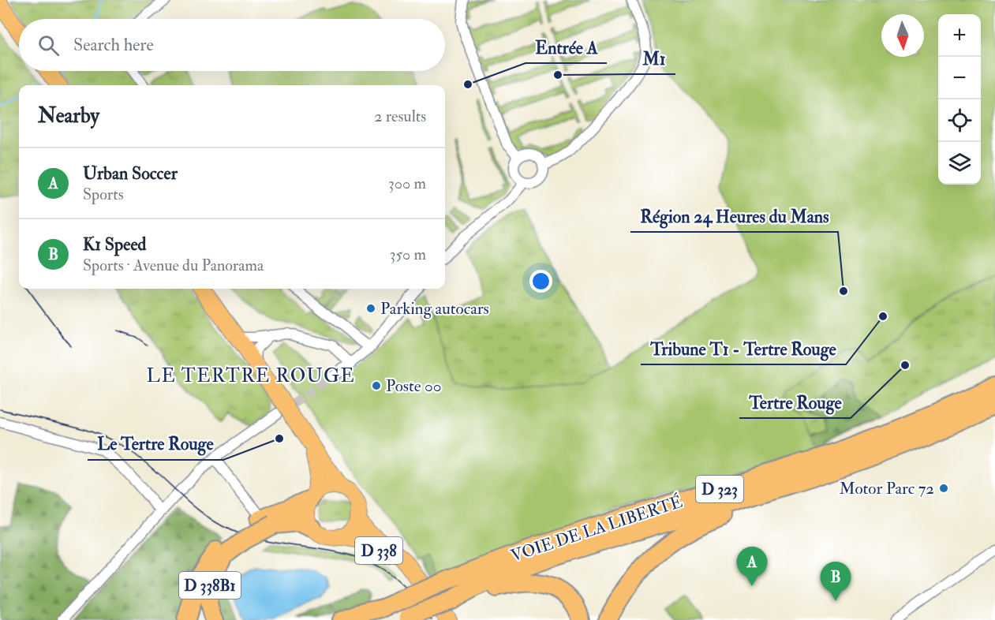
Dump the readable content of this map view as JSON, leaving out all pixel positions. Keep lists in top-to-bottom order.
{
  "streets": {
    "highway": ["D 323", "VOIE DE LA LIBERTÉ", "D 338B1"],
    "main road": ["D 338"]
  },
  "districts": ["LE TERTRE ROUGE"],
  "places": [
    "M1",
    "Entrée A",
    "Région 24 Heures du Mans",
    "Parking autocars",
    "Tribune T1 - Tertre Rouge",
    "Tertre Rouge",
    "Poste 00",
    "Le Tertre Rouge",
    "Motor Parc 72"
  ],
  "north": "bottom",
  "page": {
    "map_buttons": ["+", "−"],
    "search": "Search here",
    "heading": ["Nearby", "2 results"],
    "list": [
      {
        "mark": "A",
        "name": "Urban Soccer",
        "note": "Sports",
        "value": "300 m"
      },
      {
        "mark": "B",
        "name": "K1 Speed",
        "note": "Sports · Avenue du Panorama",
        "value": "350 m"
      }
    ],
    "pins": ["A", "B"]
  }
}
